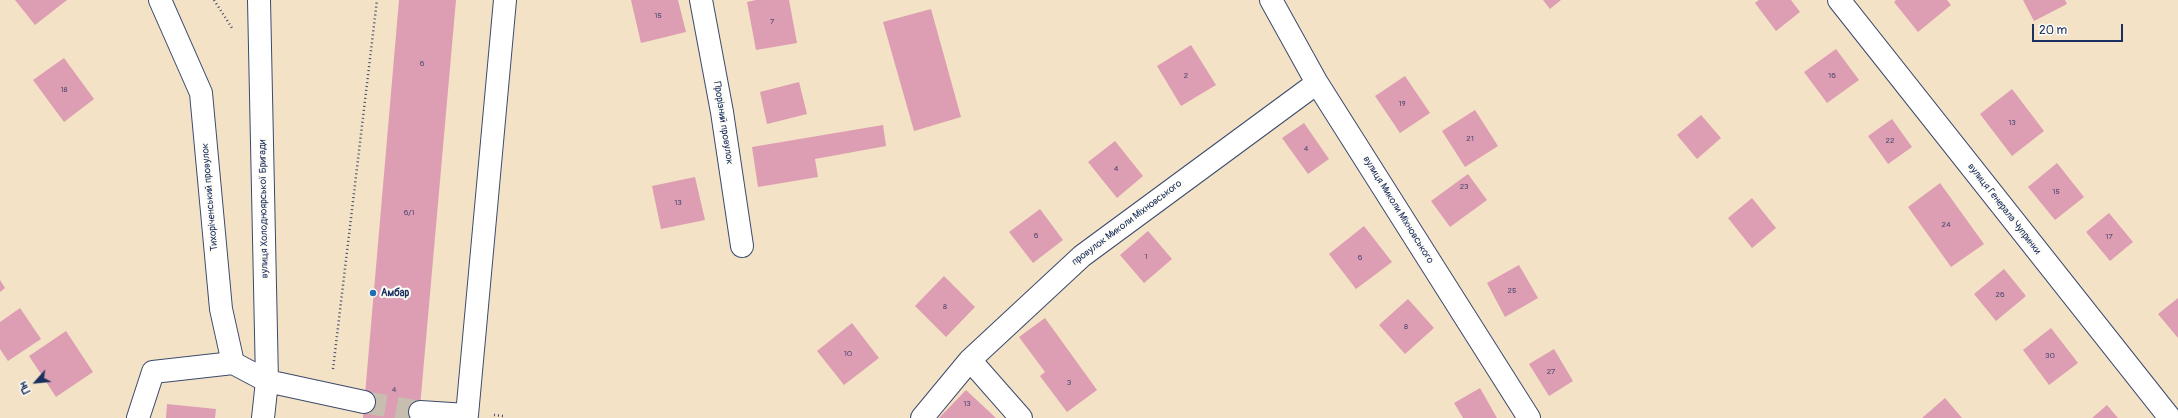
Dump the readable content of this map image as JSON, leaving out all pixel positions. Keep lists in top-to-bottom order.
{
  "streets": {
    "street": [
      "Прорізний провулок",
      "Тихоріченський провулок",
      "вулиця Холодноярської Бригади",
      "вулиця Генерала Чупринки",
      "вулиця Миколи Міхновського",
      "провулок Миколи Міхновського"
    ]
  },
  "crossings": [
    ["вулиця Миколи Міхновського", "провулок Миколи Міхновського"]
  ],
  "places": ["Амбар"],
  "house_numbers": [
    "15",
    "7",
    "6",
    "2",
    "16",
    "18",
    "19",
    "13",
    "21",
    "22",
    "4",
    "4",
    "23",
    "15",
    "13",
    "6/1",
    "24",
    "6",
    "17",
    "1",
    "6",
    "25",
    "26",
    "8",
    "8",
    "10",
    "30",
    "27",
    "3",
    "4",
    "13"
  ],
  "scale_bar": "20 m",
  "north": "bottom left"
}
